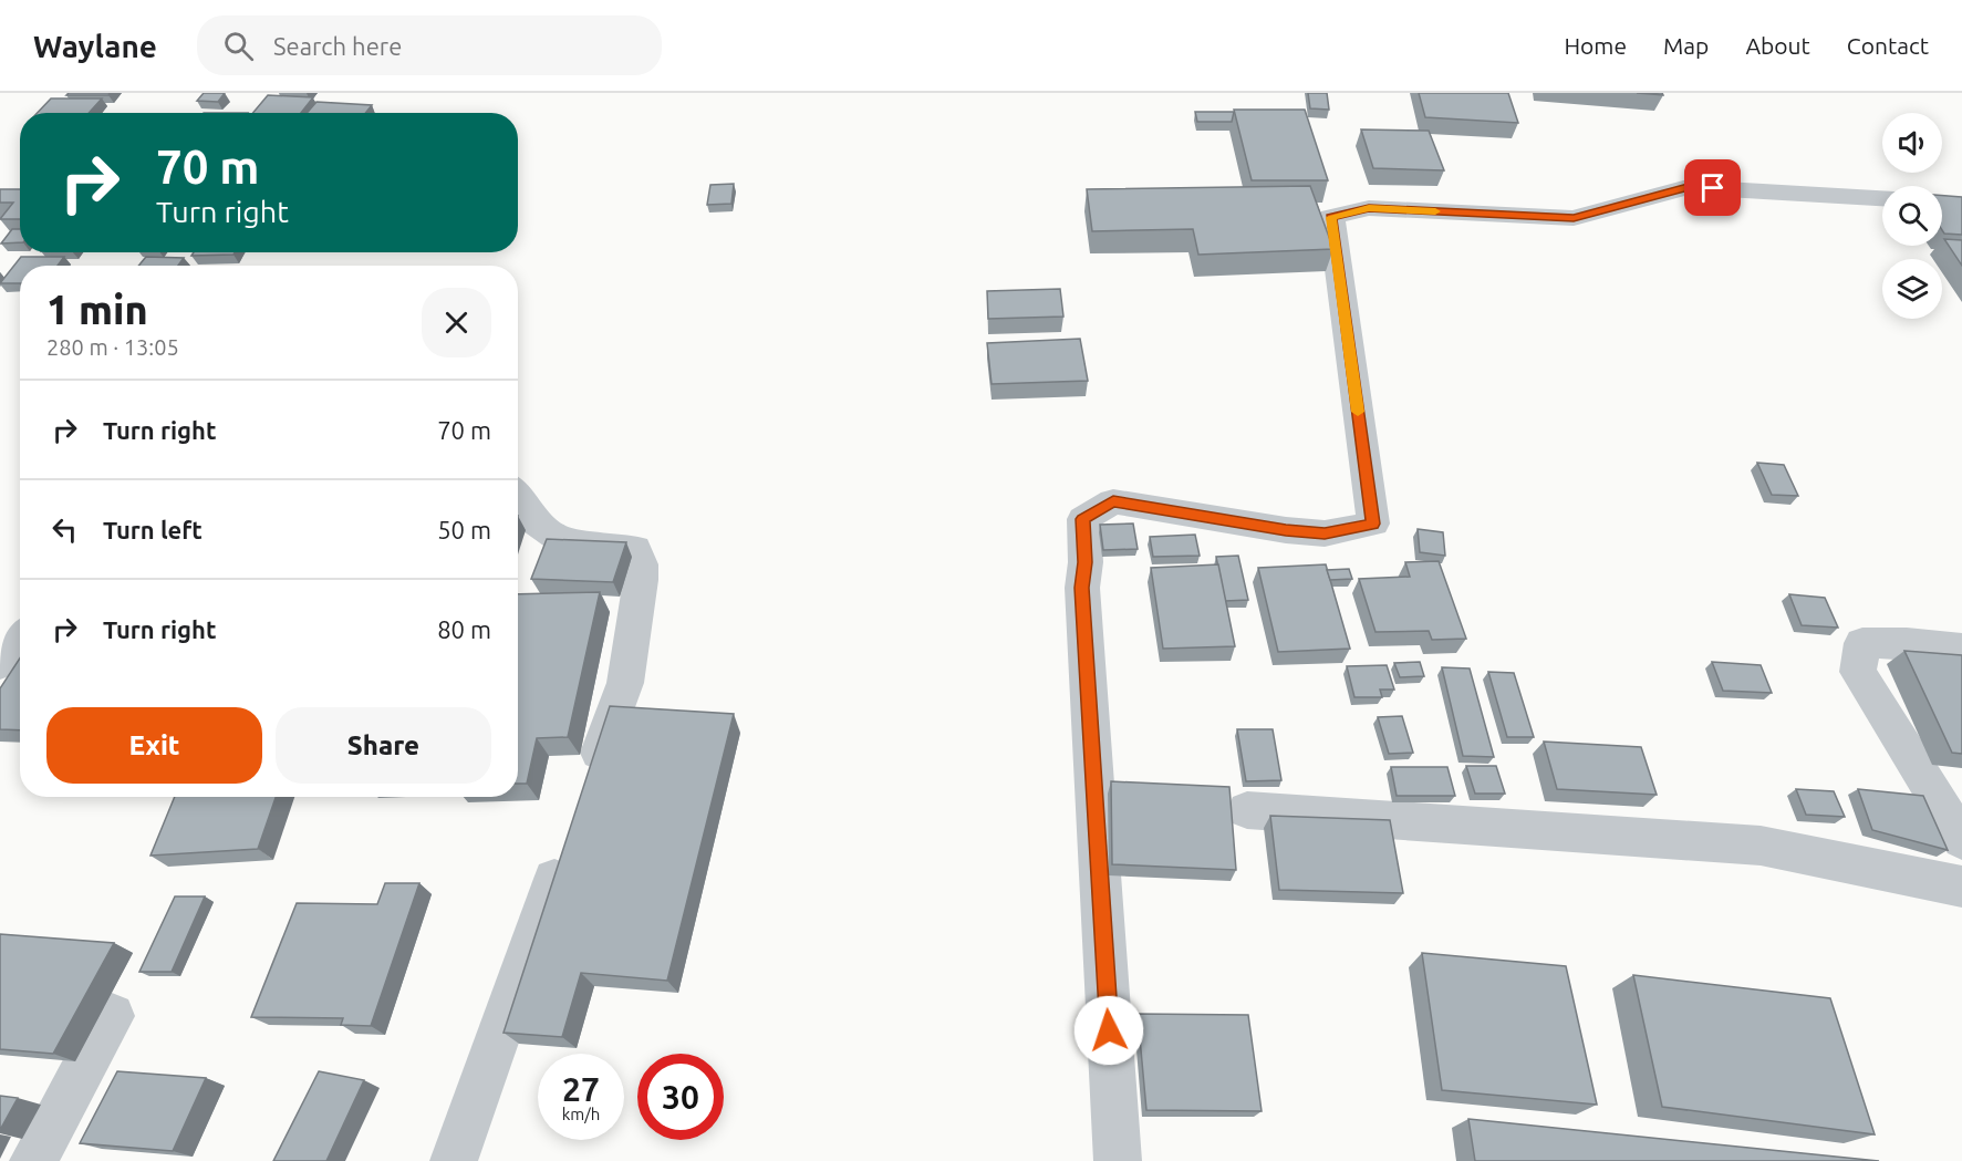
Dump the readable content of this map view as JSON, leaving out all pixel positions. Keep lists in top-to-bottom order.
{
  "page": {
    "header": "Waylane",
    "search": "Search here",
    "nav": [
      "Home",
      "Map",
      "About",
      "Contact"
    ],
    "turn": ["70 m", "Turn right"],
    "heading": ["1 min", "280 m · 13:05"],
    "list": [
      {
        "name": "Turn right",
        "value": "70 m"
      },
      {
        "name": "Turn left",
        "value": "50 m"
      },
      {
        "name": "Turn right",
        "value": "80 m"
      }
    ],
    "buttons": ["Exit", "Share"],
    "speed": "27 km/h",
    "limit": "30"
  }
}
